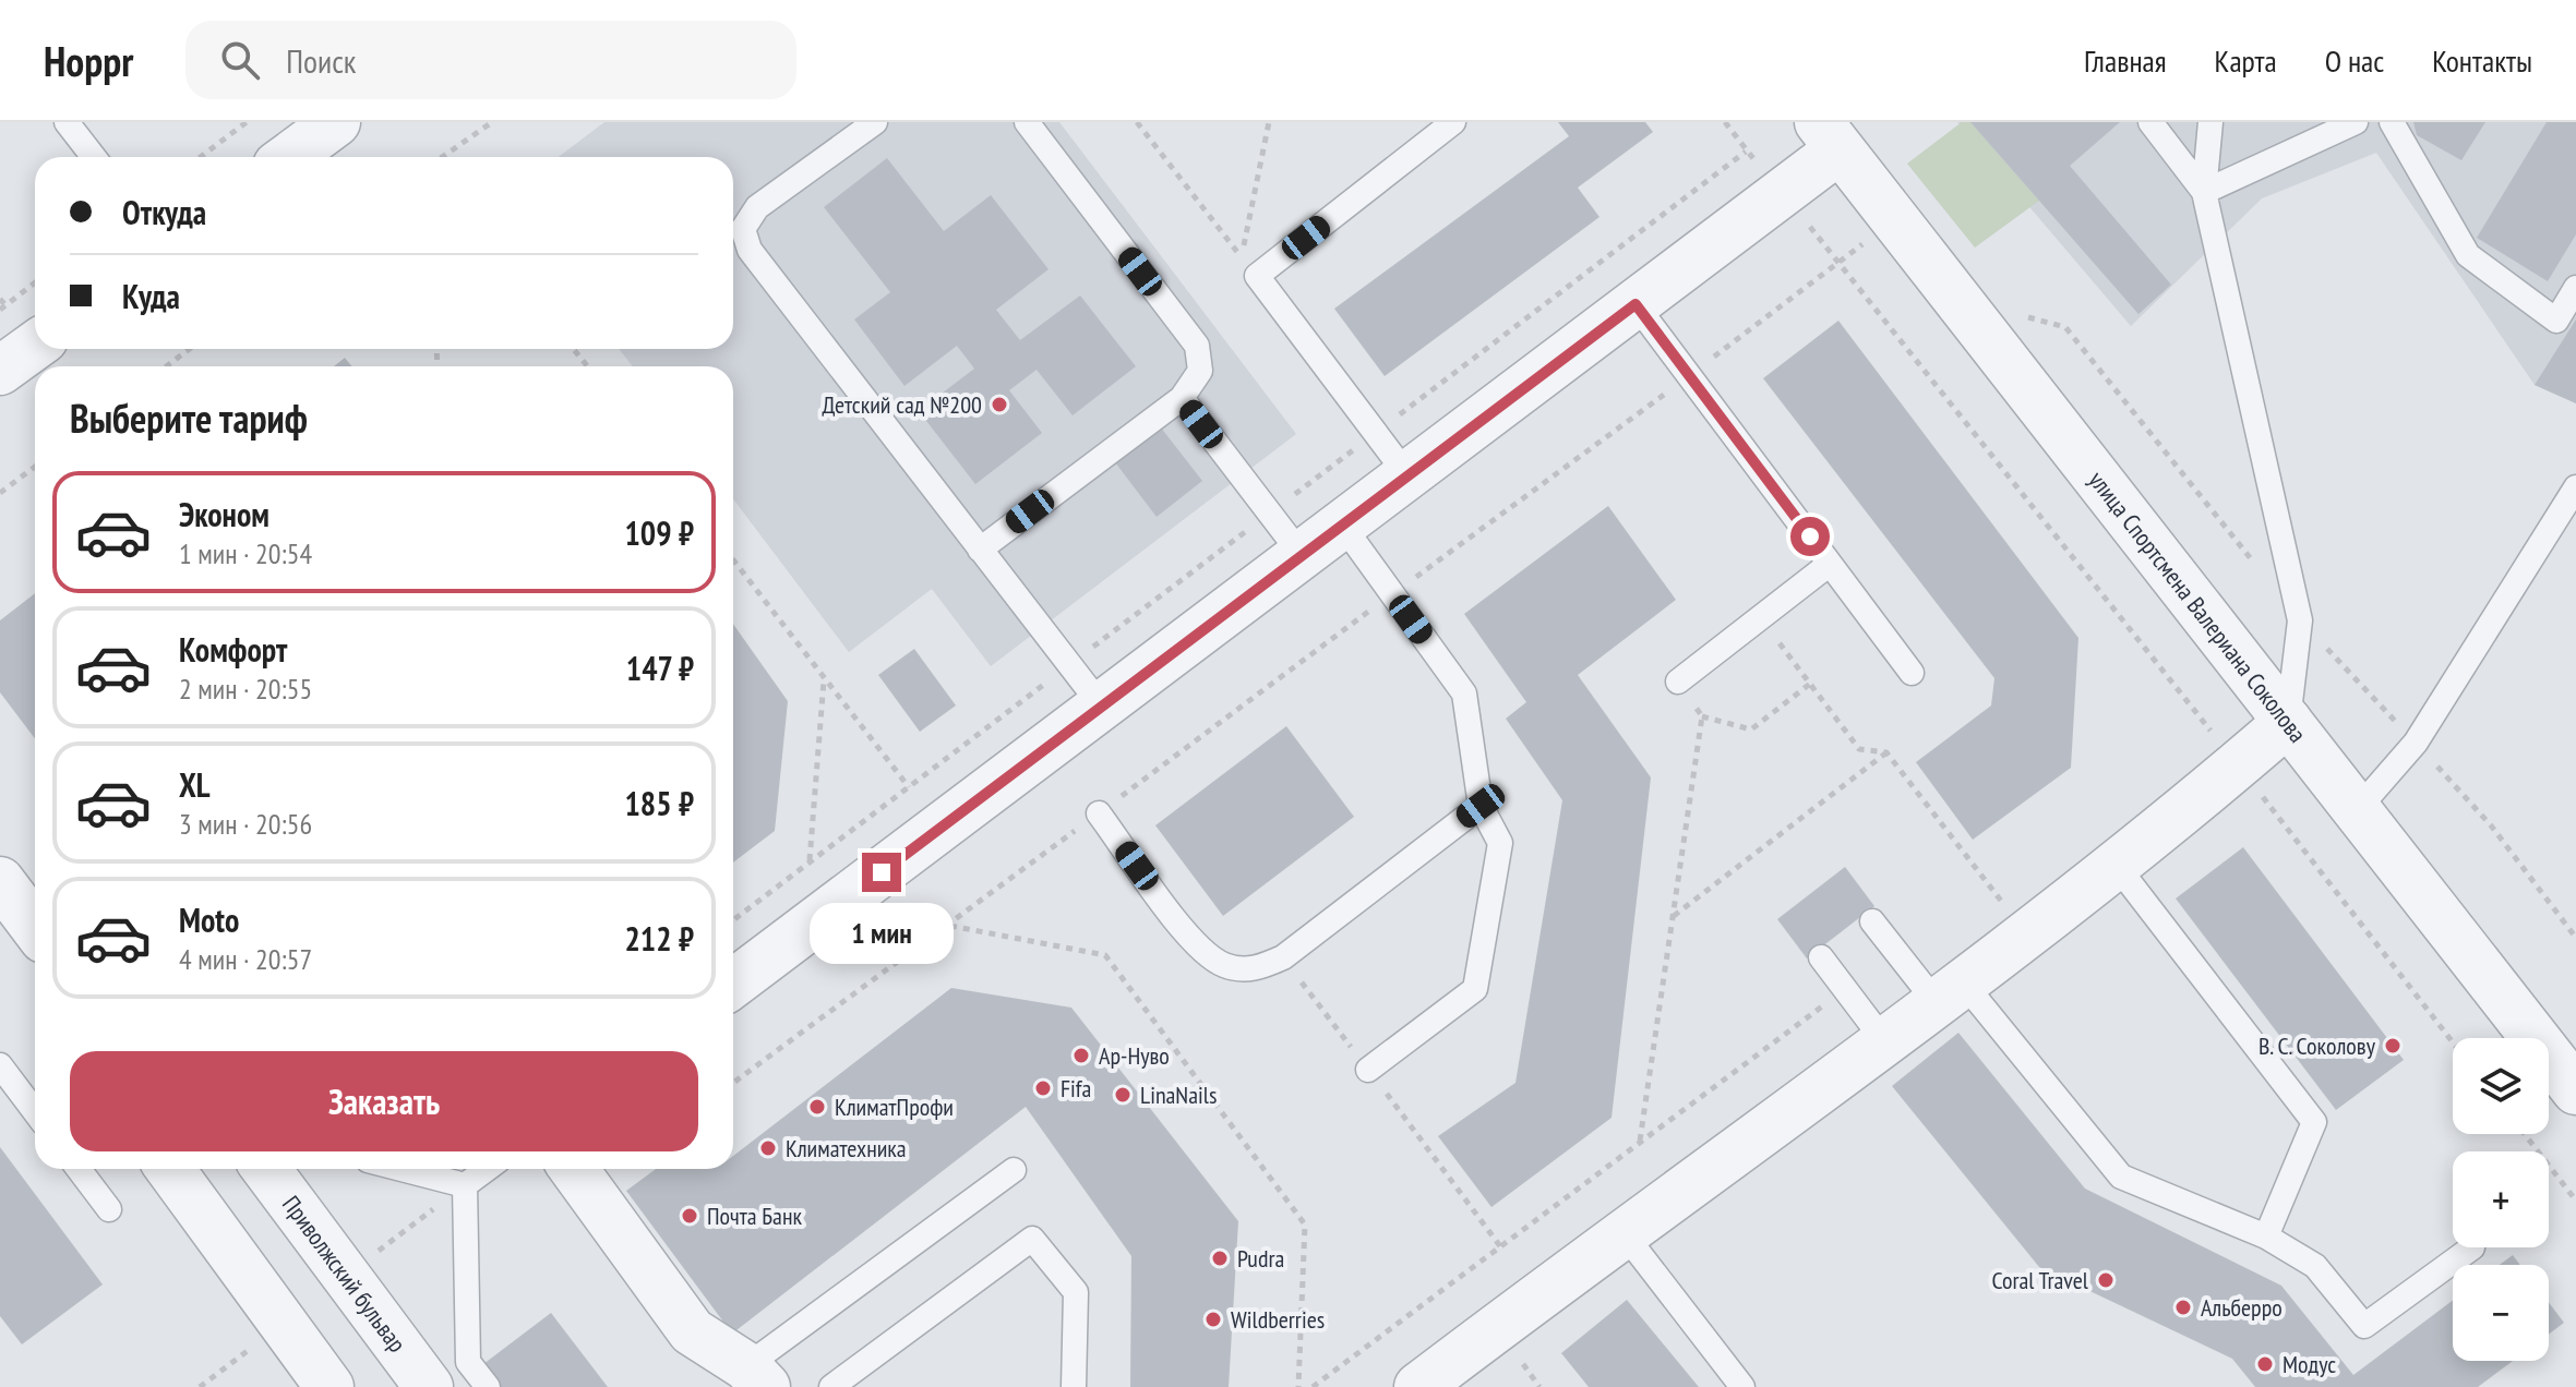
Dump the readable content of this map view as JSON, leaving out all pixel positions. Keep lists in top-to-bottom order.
{
  "streets": {
    "street": ["улица Спортсмена Валериана Соколова", "Приволжский бульвар"]
  },
  "places": [
    "Детский сад №200",
    "В. С. Соколову",
    "Ар-Нуво",
    "Fifa",
    "LinaNails",
    "КлиматПрофи",
    "Климатехника",
    "Почта Банк",
    "Pudra",
    "Coral Travel",
    "Альберро",
    "Wildberries",
    "Модус"
  ],
  "page": {
    "header": "Hoppr",
    "search": "Поиск",
    "nav": [
      "Главная",
      "Карта",
      "О нас",
      "Контакты"
    ],
    "banner": ["Откуда", "Куда"],
    "heading": "Выберите тариф",
    "list": [
      {
        "name": "Эконом",
        "note": "1 мин · 20:54",
        "value": "109 ₽"
      },
      {
        "name": "Комфорт",
        "note": "2 мин · 20:55",
        "value": "147 ₽"
      },
      {
        "name": "XL",
        "note": "3 мин · 20:56",
        "value": "185 ₽"
      },
      {
        "name": "Moto",
        "note": "4 мин · 20:57",
        "value": "212 ₽"
      }
    ],
    "bubble": "1 мин",
    "buttons": "Заказать",
    "map_buttons": ["+", "−"]
  }
}
